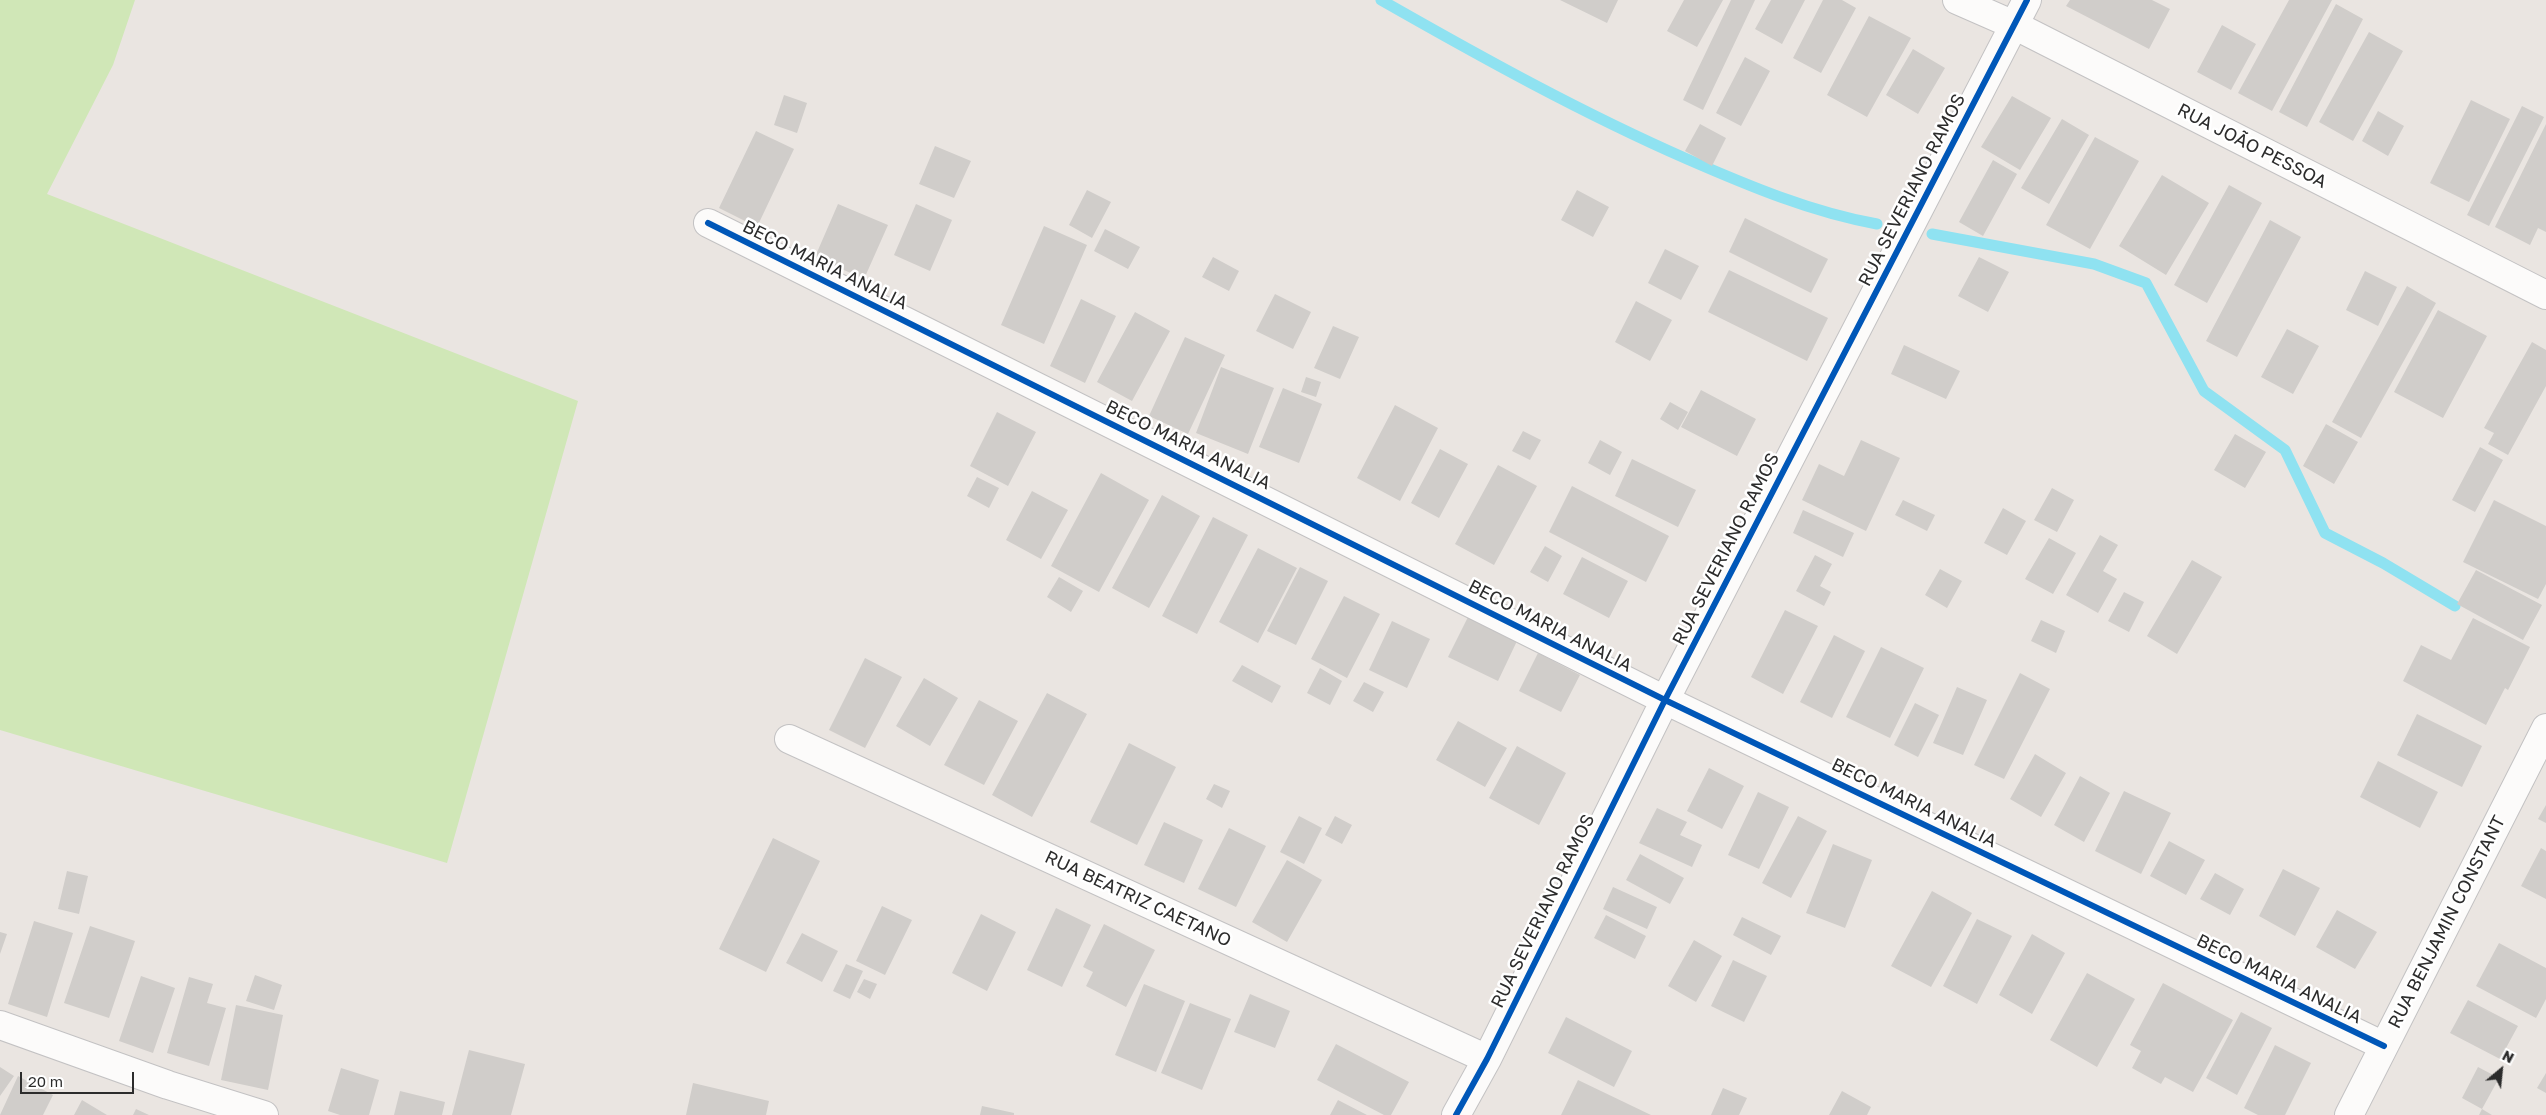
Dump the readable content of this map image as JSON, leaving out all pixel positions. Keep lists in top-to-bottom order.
{
  "streets": {
    "street": [
      "RUA JOÃO PESSOA",
      "RUA SEVERIANO RAMOS",
      "BECO MARIA ANALIA",
      "RUA BEATRIZ CAETANO",
      "RUA BENJAMIN CONSTANT"
    ]
  },
  "crossings": [
    ["RUA JOÃO PESSOA", "RUA SEVERIANO RAMOS"],
    ["RUA SEVERIANO RAMOS", "BECO MARIA ANALIA"],
    ["RUA SEVERIANO RAMOS", "RUA BEATRIZ CAETANO"],
    ["BECO MARIA ANALIA", "RUA BENJAMIN CONSTANT"]
  ],
  "scale_bar": "20 m",
  "north": "top right"
}
